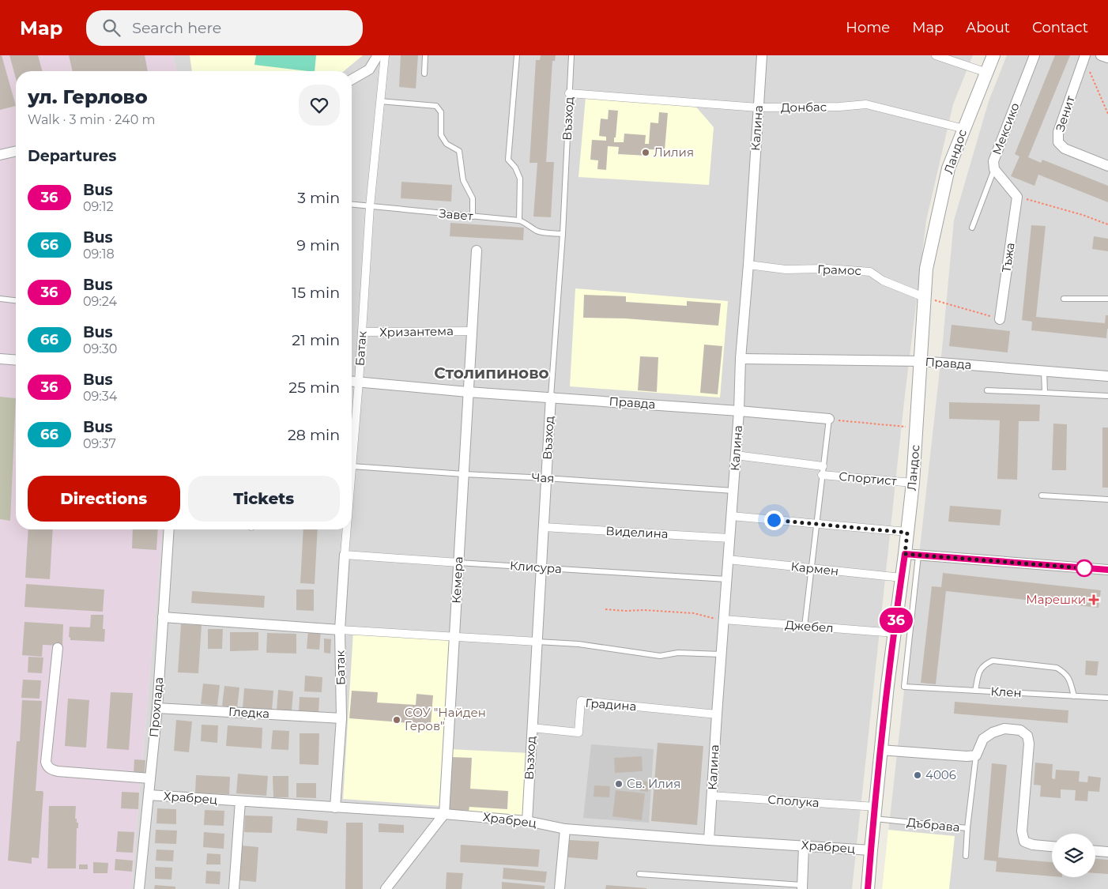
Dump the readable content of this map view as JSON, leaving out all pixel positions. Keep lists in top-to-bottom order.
{
  "streets": {
    "street": [
      "Донбас",
      "Зенит",
      "Възход",
      "Калина",
      "Мексико",
      "Ландос",
      "Тъжа",
      "Грамос",
      "Хризантема",
      "Батак",
      "Правда",
      "Спортист",
      "Виделина",
      "Клисура",
      "Кармен",
      "Кемера",
      "Джебел",
      "Градина",
      "Прохлада",
      "Гледка",
      "Храбрец",
      "Сполука"
    ],
    "lane": [
      "Завет",
      "Чая",
      "Клен",
      "Дъбрава"
    ]
  },
  "crossings": [
    ["Донбас", "Възход"],
    ["Донбас", "Калина"],
    ["Донбас", "Ландос"],
    ["Възход", "Завет"],
    ["Възход", "Правда"],
    ["Възход", "Чая"],
    ["Възход", "Виделина"],
    ["Възход", "Клисура"],
    ["Възход", "Градина"],
    ["Възход", "Храбрец"],
    ["Калина", "Грамос"],
    ["Калина", "Правда"],
    ["Калина", "Чая"],
    ["Калина", "Спортист"],
    ["Калина", "Виделина"],
    ["Калина", "Клисура"],
    ["Калина", "Кармен"],
    ["Калина", "Джебел"],
    ["Калина", "Градина"],
    ["Калина", "Храбрец"],
    ["Калина", "Сполука"],
    ["Мексико", "Тъжа"],
    ["Ландос", "Грамос"],
    ["Ландос", "Правда"],
    ["Ландос", "Спортист"],
    ["Ландос", "Кармен"],
    ["Ландос", "Джебел"],
    ["Ландос", "Храбрец"],
    ["Ландос", "Сполука"],
    ["Ландос", "Дъбрава"],
    ["Завет", "Батак"],
    ["Хризантема", "Батак"],
    ["Хризантема", "Кемера"],
    ["Батак", "Правда"],
    ["Батак", "Чая"],
    ["Батак", "Клисура"],
    ["Батак", "Гледка"],
    ["Батак", "Храбрец"],
    ["Правда", "Кемера"],
    ["Чая", "Кемера"],
    ["Клисура", "Кемера"],
    ["Кемера", "Храбрец"],
    ["Прохлада", "Гледка"],
    ["Прохлада", "Храбрец"],
    ["Сполука", "Дъбрава"]
  ],
  "districts": ["Столипиново"],
  "places": {
    "other": [
      "Лилия",
      "СОУ \"Найден Геров\"",
      "4006",
      "Св. Илия"
    ],
    "health": ["Марешки"]
  },
  "lines": ["bus line 36"],
  "page": {
    "header": "Map",
    "search": "Search here",
    "nav": [
      "Home",
      "Map",
      "About",
      "Contact"
    ],
    "on_map": "36",
    "heading": [
      ["ул. Герлово", "Walk · 3 min · 240 m"],
      "Departures"
    ],
    "list": [
      {
        "mark": "36",
        "name": "Bus",
        "note": "09:12",
        "value": "3 min"
      },
      {
        "mark": "66",
        "name": "Bus",
        "note": "09:18",
        "value": "9 min"
      },
      {
        "mark": "36",
        "name": "Bus",
        "note": "09:24",
        "value": "15 min"
      },
      {
        "mark": "66",
        "name": "Bus",
        "note": "09:30",
        "value": "21 min"
      },
      {
        "mark": "36",
        "name": "Bus",
        "note": "09:34",
        "value": "25 min"
      },
      {
        "mark": "66",
        "name": "Bus",
        "note": "09:37",
        "value": "28 min"
      }
    ],
    "buttons": ["Directions", "Tickets"]
  }
}
